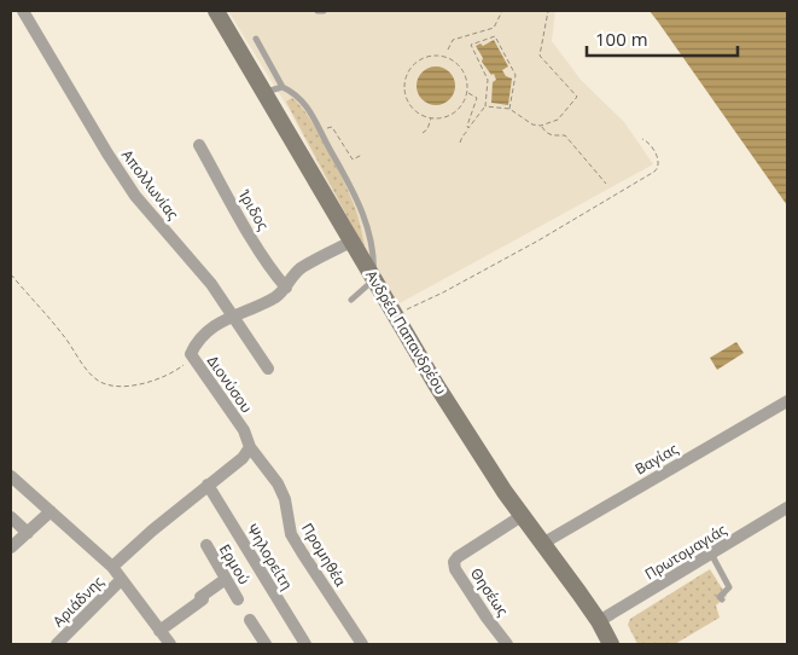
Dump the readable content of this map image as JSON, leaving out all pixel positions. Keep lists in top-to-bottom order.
{
  "streets": {
    "main road": ["Ανδρέα Παπανδρέου"],
    "street": [
      "Απολλωνίας",
      "Ίριδος",
      "Διονύσου",
      "Βαγίας",
      "Πρωτομαγιάς",
      "Προμηθέα",
      "Ψηλορείτη",
      "Ερμού",
      "Θησέως",
      "Αριάδνης"
    ]
  },
  "crossings": [
    ["Απολλωνίας", "Διονύσου"],
    ["Ίριδος", "Διονύσου"],
    ["Ανδρέα Παπανδρέου", "Διονύσου"],
    ["Ανδρέα Παπανδρέου", "Βαγίας"],
    ["Ανδρέα Παπανδρέου", "Πρωτομαγιάς"],
    ["Ανδρέα Παπανδρέου", "Θησέως"],
    ["Διονύσου", "Προμηθέα"]
  ],
  "scale_bar": "100 m"
}
